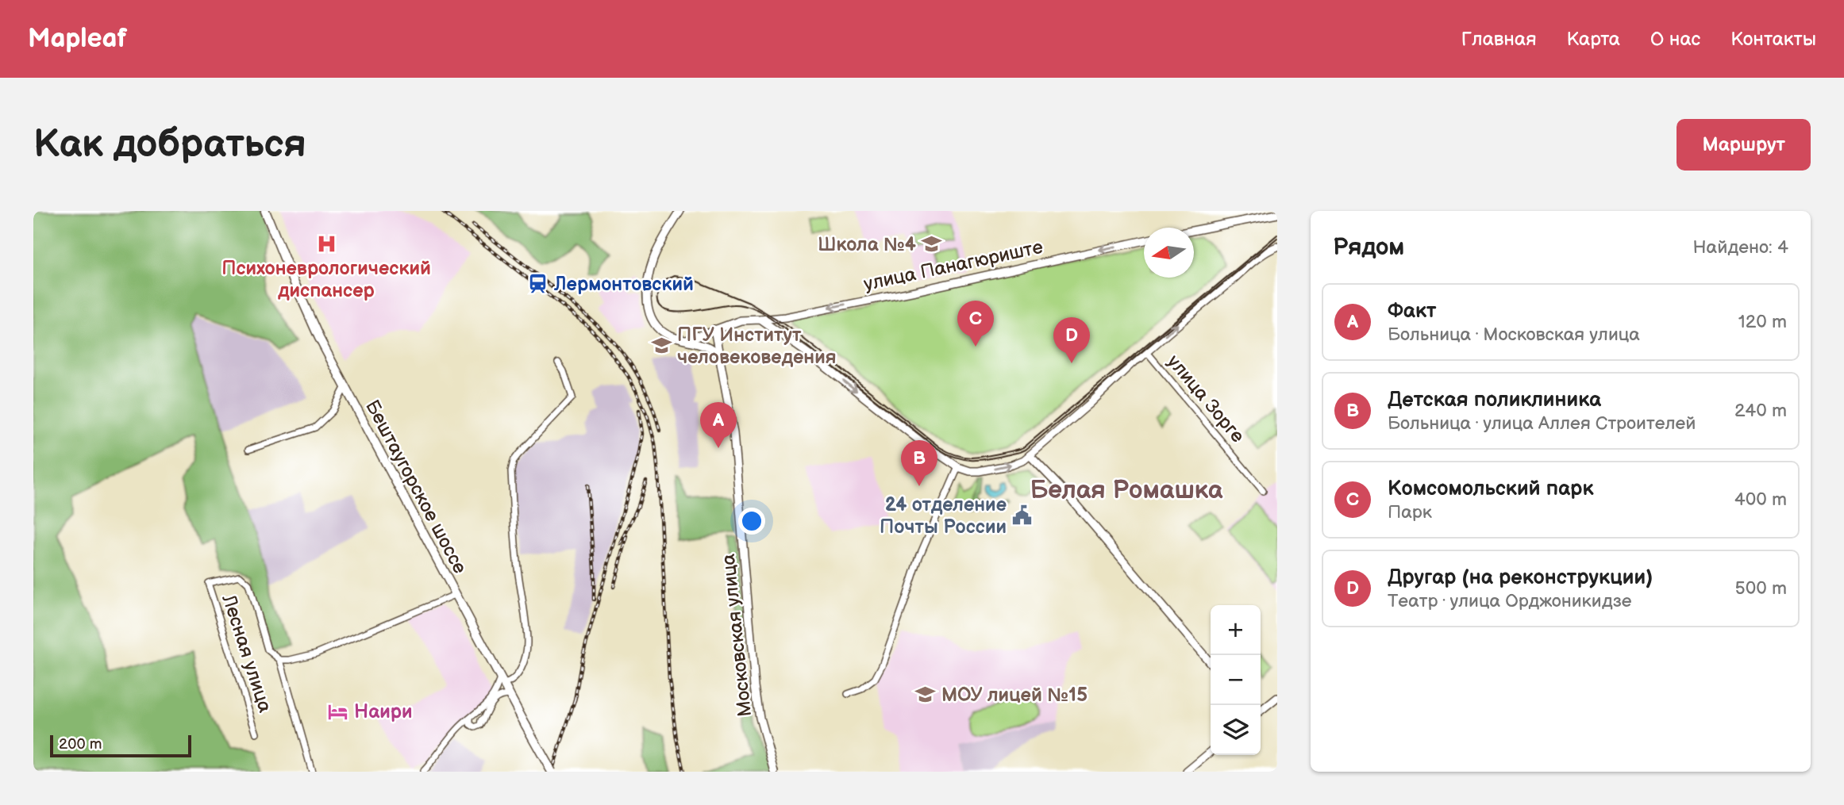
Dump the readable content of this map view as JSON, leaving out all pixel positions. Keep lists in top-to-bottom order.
{
  "streets": {
    "main road": ["Бештаугорское шоссе"],
    "street": [
      "улица Панагюриште",
      "улица Зорге",
      "Московская улица",
      "Лесная улица"
    ]
  },
  "crossings": [
    ["улица Панагюриште", "Московская улица"]
  ],
  "one_way": ["улица Панагюриште"],
  "districts": ["Белая Ромашка"],
  "places": {
    "hospital": ["Психоневрологический диспансер"],
    "school or university": ["Школа №4", "ПГУ Институт человековедения", "МОУ лицей №15"],
    "station": ["Лермонтовский"],
    "public building": ["24 отделение Почты России"],
    "hotel": ["Наири"]
  },
  "scale_bar": "200 m",
  "north": "left",
  "page": {
    "header": "Mapleaf",
    "nav": [
      "Главная",
      "Карта",
      "О нас",
      "Контакты"
    ],
    "buttons": "Маршрут",
    "title": "Как добраться",
    "heading": ["Рядом", "Найдено: 4"],
    "list": [
      {
        "mark": "A",
        "name": "Факт",
        "note": "Больница · Московская улица",
        "value": "120 m"
      },
      {
        "mark": "B",
        "name": "Детская поликлиника",
        "note": "Больница · улица Аллея Строителей",
        "value": "240 m"
      },
      {
        "mark": "C",
        "name": "Комсомольский парк",
        "note": "Парк",
        "value": "400 m"
      },
      {
        "mark": "D",
        "name": "Другар (на реконструкции)",
        "note": "Театр · улица Орджоникидзе",
        "value": "500 m"
      }
    ],
    "pins": [
      "C",
      "D",
      "A",
      "B"
    ],
    "map_buttons": ["+", "−"],
    "scale": "200 m"
  }
}
